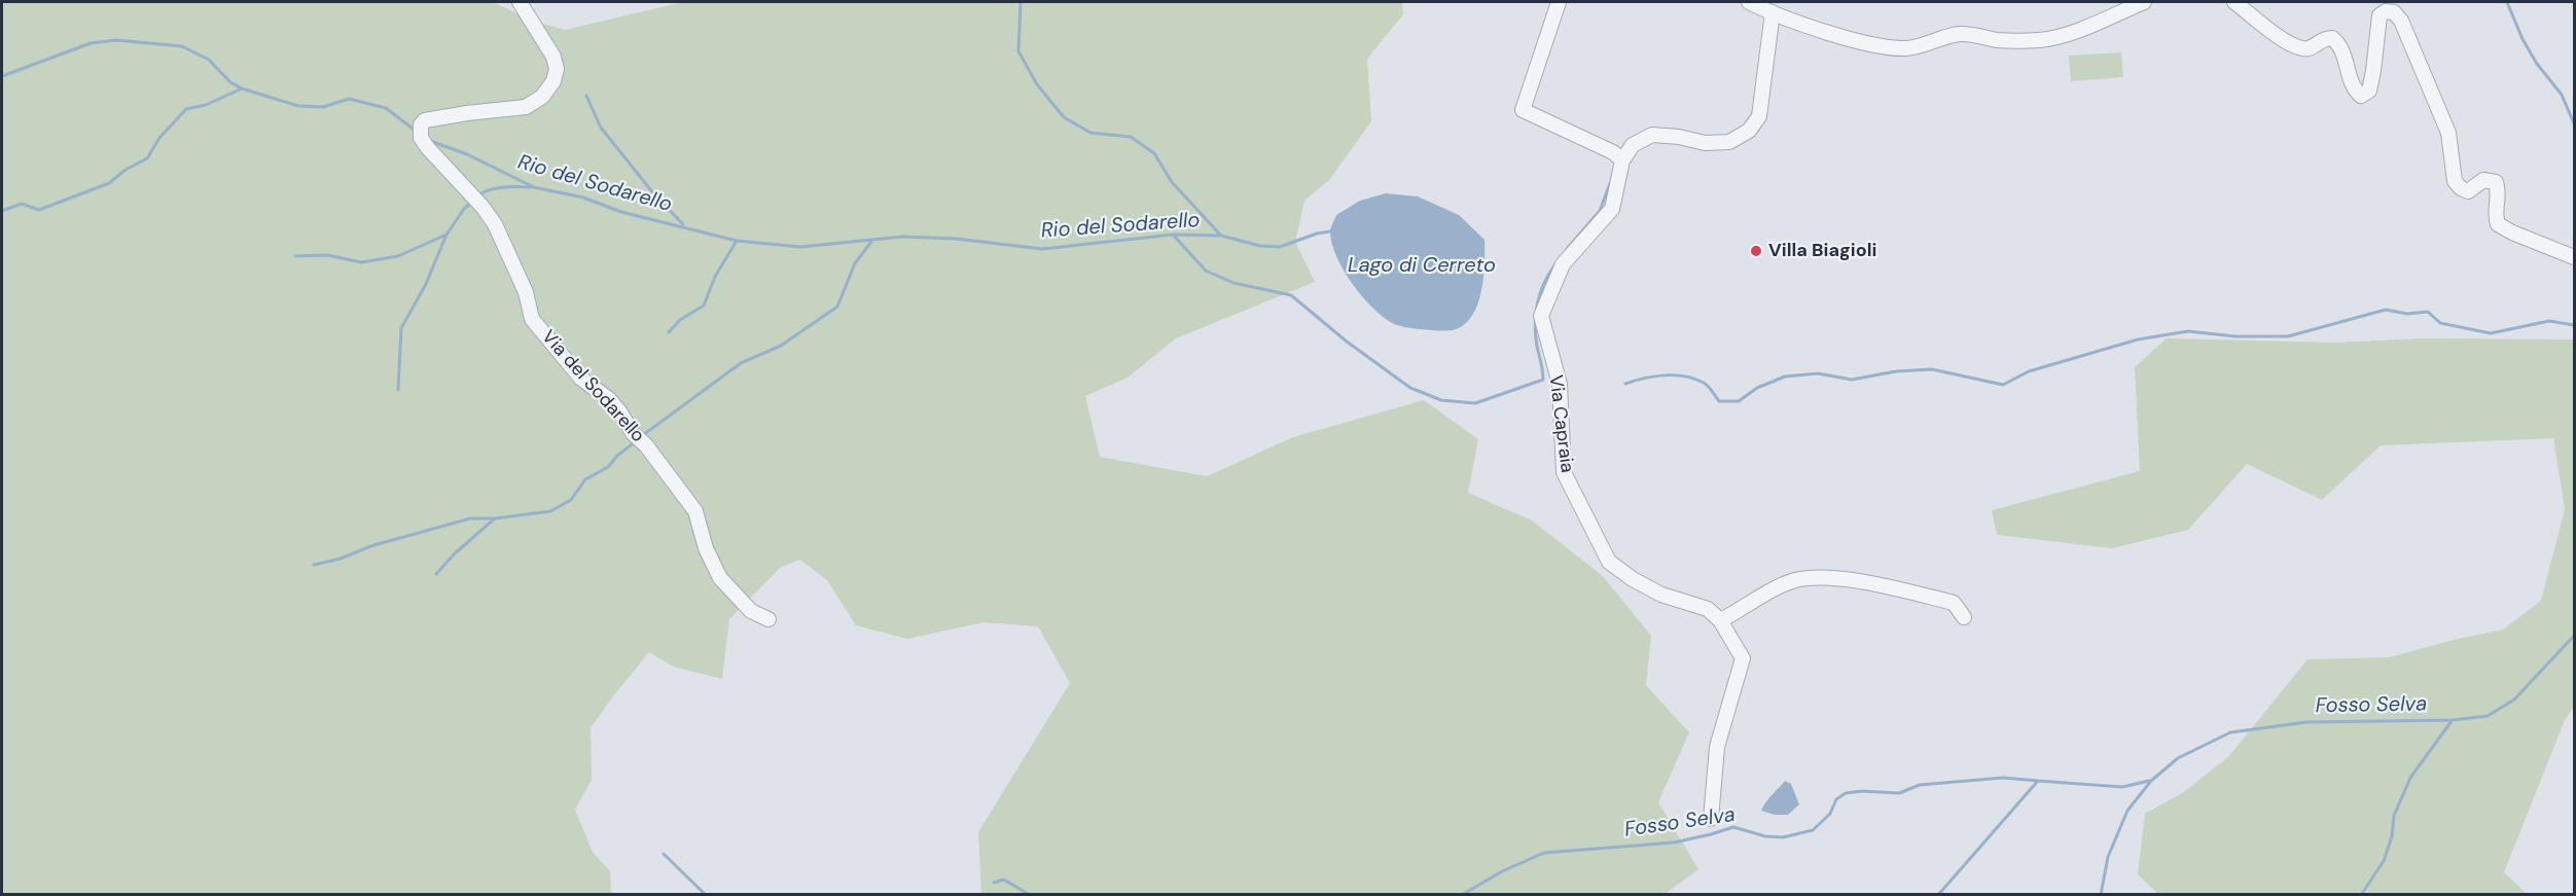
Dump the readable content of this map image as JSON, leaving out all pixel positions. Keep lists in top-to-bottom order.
{
  "streets": {
    "street": ["Via del Sodarello", "Via Capraia"]
  },
  "water": ["Rio del Sodarello", "Lago di Cerreto", "Fosso Selva"],
  "places": ["Villa Biagioli"]
}
